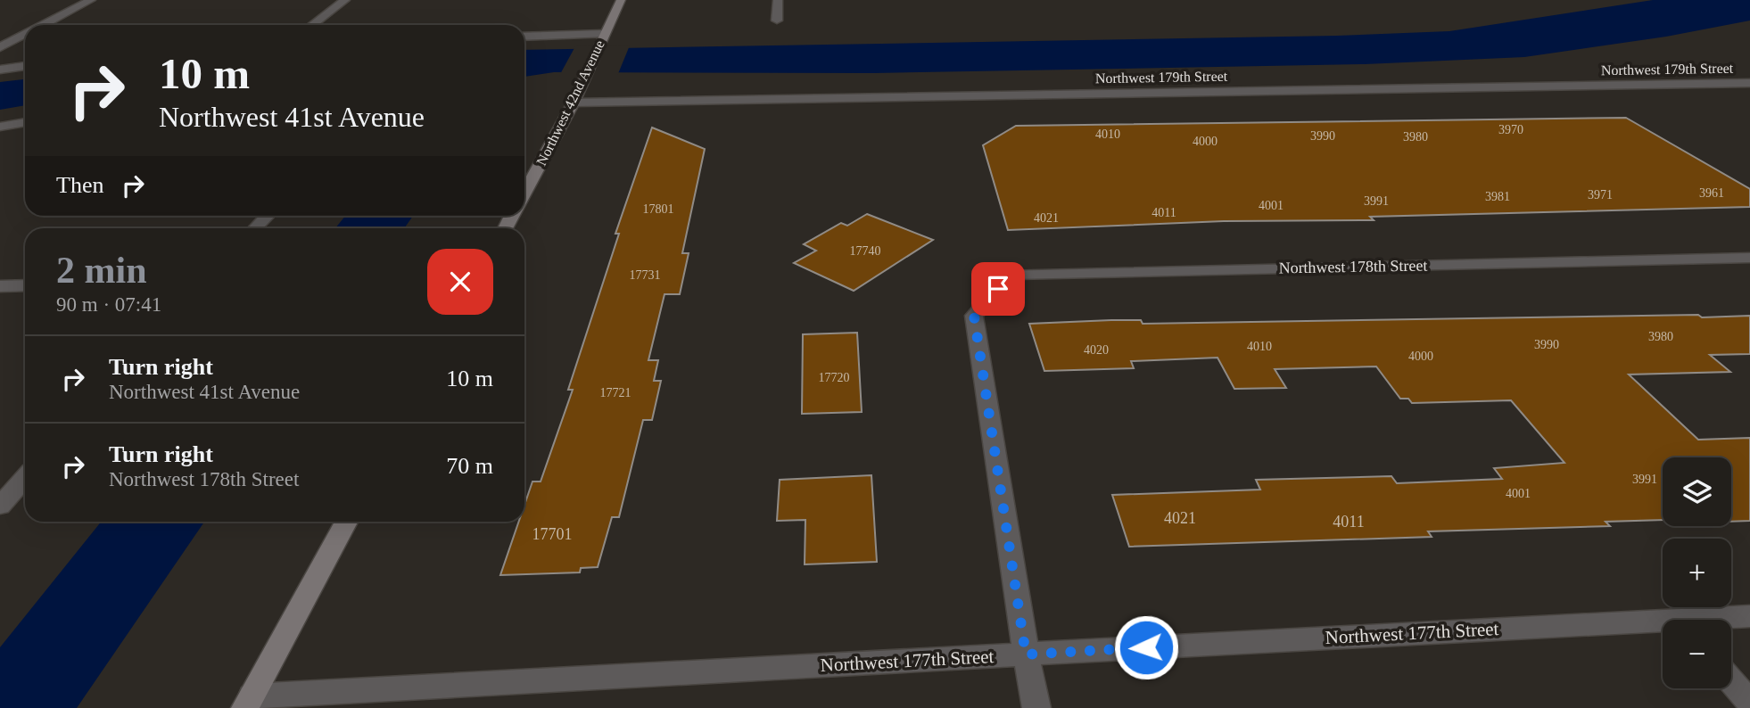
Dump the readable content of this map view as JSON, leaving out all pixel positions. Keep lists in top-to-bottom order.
{
  "streets": {
    "street": [
      "Northwest 179th Street",
      "Northwest 42nd Avenue",
      "Northwest 178th Street",
      "Northwest 177th Street"
    ]
  },
  "crossings": [
    ["Northwest 179th Street", "Northwest 42nd Avenue"],
    ["Northwest 178th Street", "Northwest 177th Street"]
  ],
  "house_numbers": [
    "3970",
    "4010",
    "3990",
    "3980",
    "4000",
    "3961",
    "3971",
    "3981",
    "3991",
    "4001",
    "17801",
    "4011",
    "4021",
    "17740",
    "17731",
    "3980",
    "3990",
    "4010",
    "4020",
    "4000",
    "17720",
    "17721",
    "3991",
    "4001",
    "4021",
    "4011",
    "17701"
  ],
  "page": {
    "turn": ["10 m", "Northwest 41st Avenue"],
    "then": "Then",
    "heading": ["2 min", "90 m · 07:41"],
    "list": [
      {
        "name": "Turn right",
        "note": "Northwest 41st Avenue",
        "value": "10 m"
      },
      {
        "name": "Turn right",
        "note": "Northwest 178th Street",
        "value": "70 m"
      }
    ],
    "map_buttons": ["+", "−"]
  }
}
